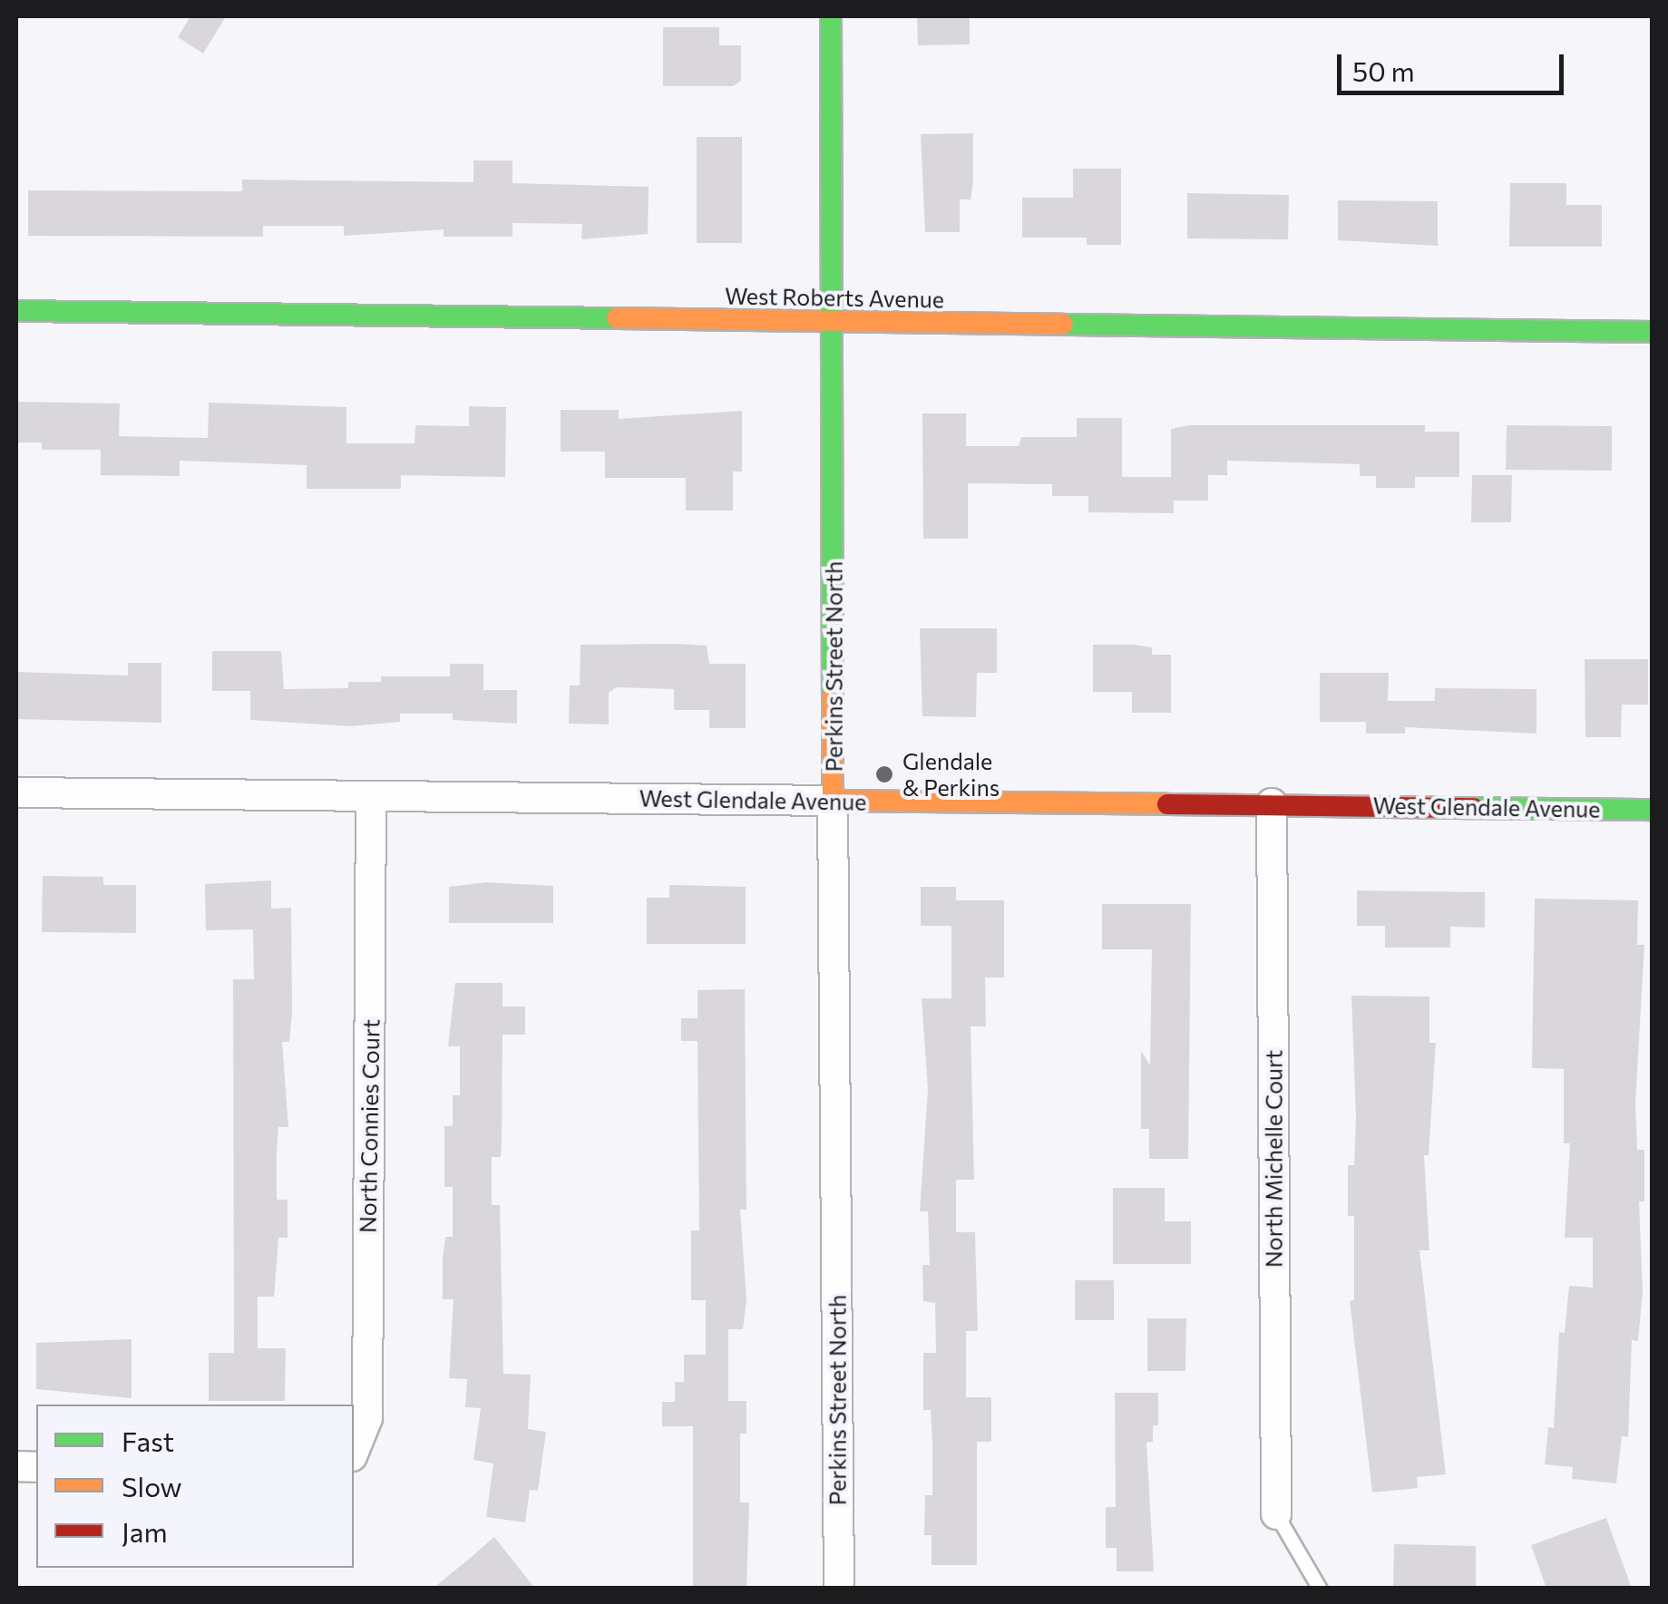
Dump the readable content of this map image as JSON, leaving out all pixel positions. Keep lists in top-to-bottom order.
{
  "streets": {
    "street": [
      "West Roberts Avenue",
      "Perkins Street North",
      "West Glendale Avenue",
      "North Connies Court",
      "North Michelle Court"
    ]
  },
  "crossings": [
    ["West Roberts Avenue", "Perkins Street North"],
    ["Perkins Street North", "West Glendale Avenue"],
    ["West Glendale Avenue", "North Connies Court"],
    ["West Glendale Avenue", "North Michelle Court"]
  ],
  "places": ["Glendale & Perkins"],
  "legend": ["Fast", "Slow", "Jam"],
  "scale_bar": "50 m"
}
